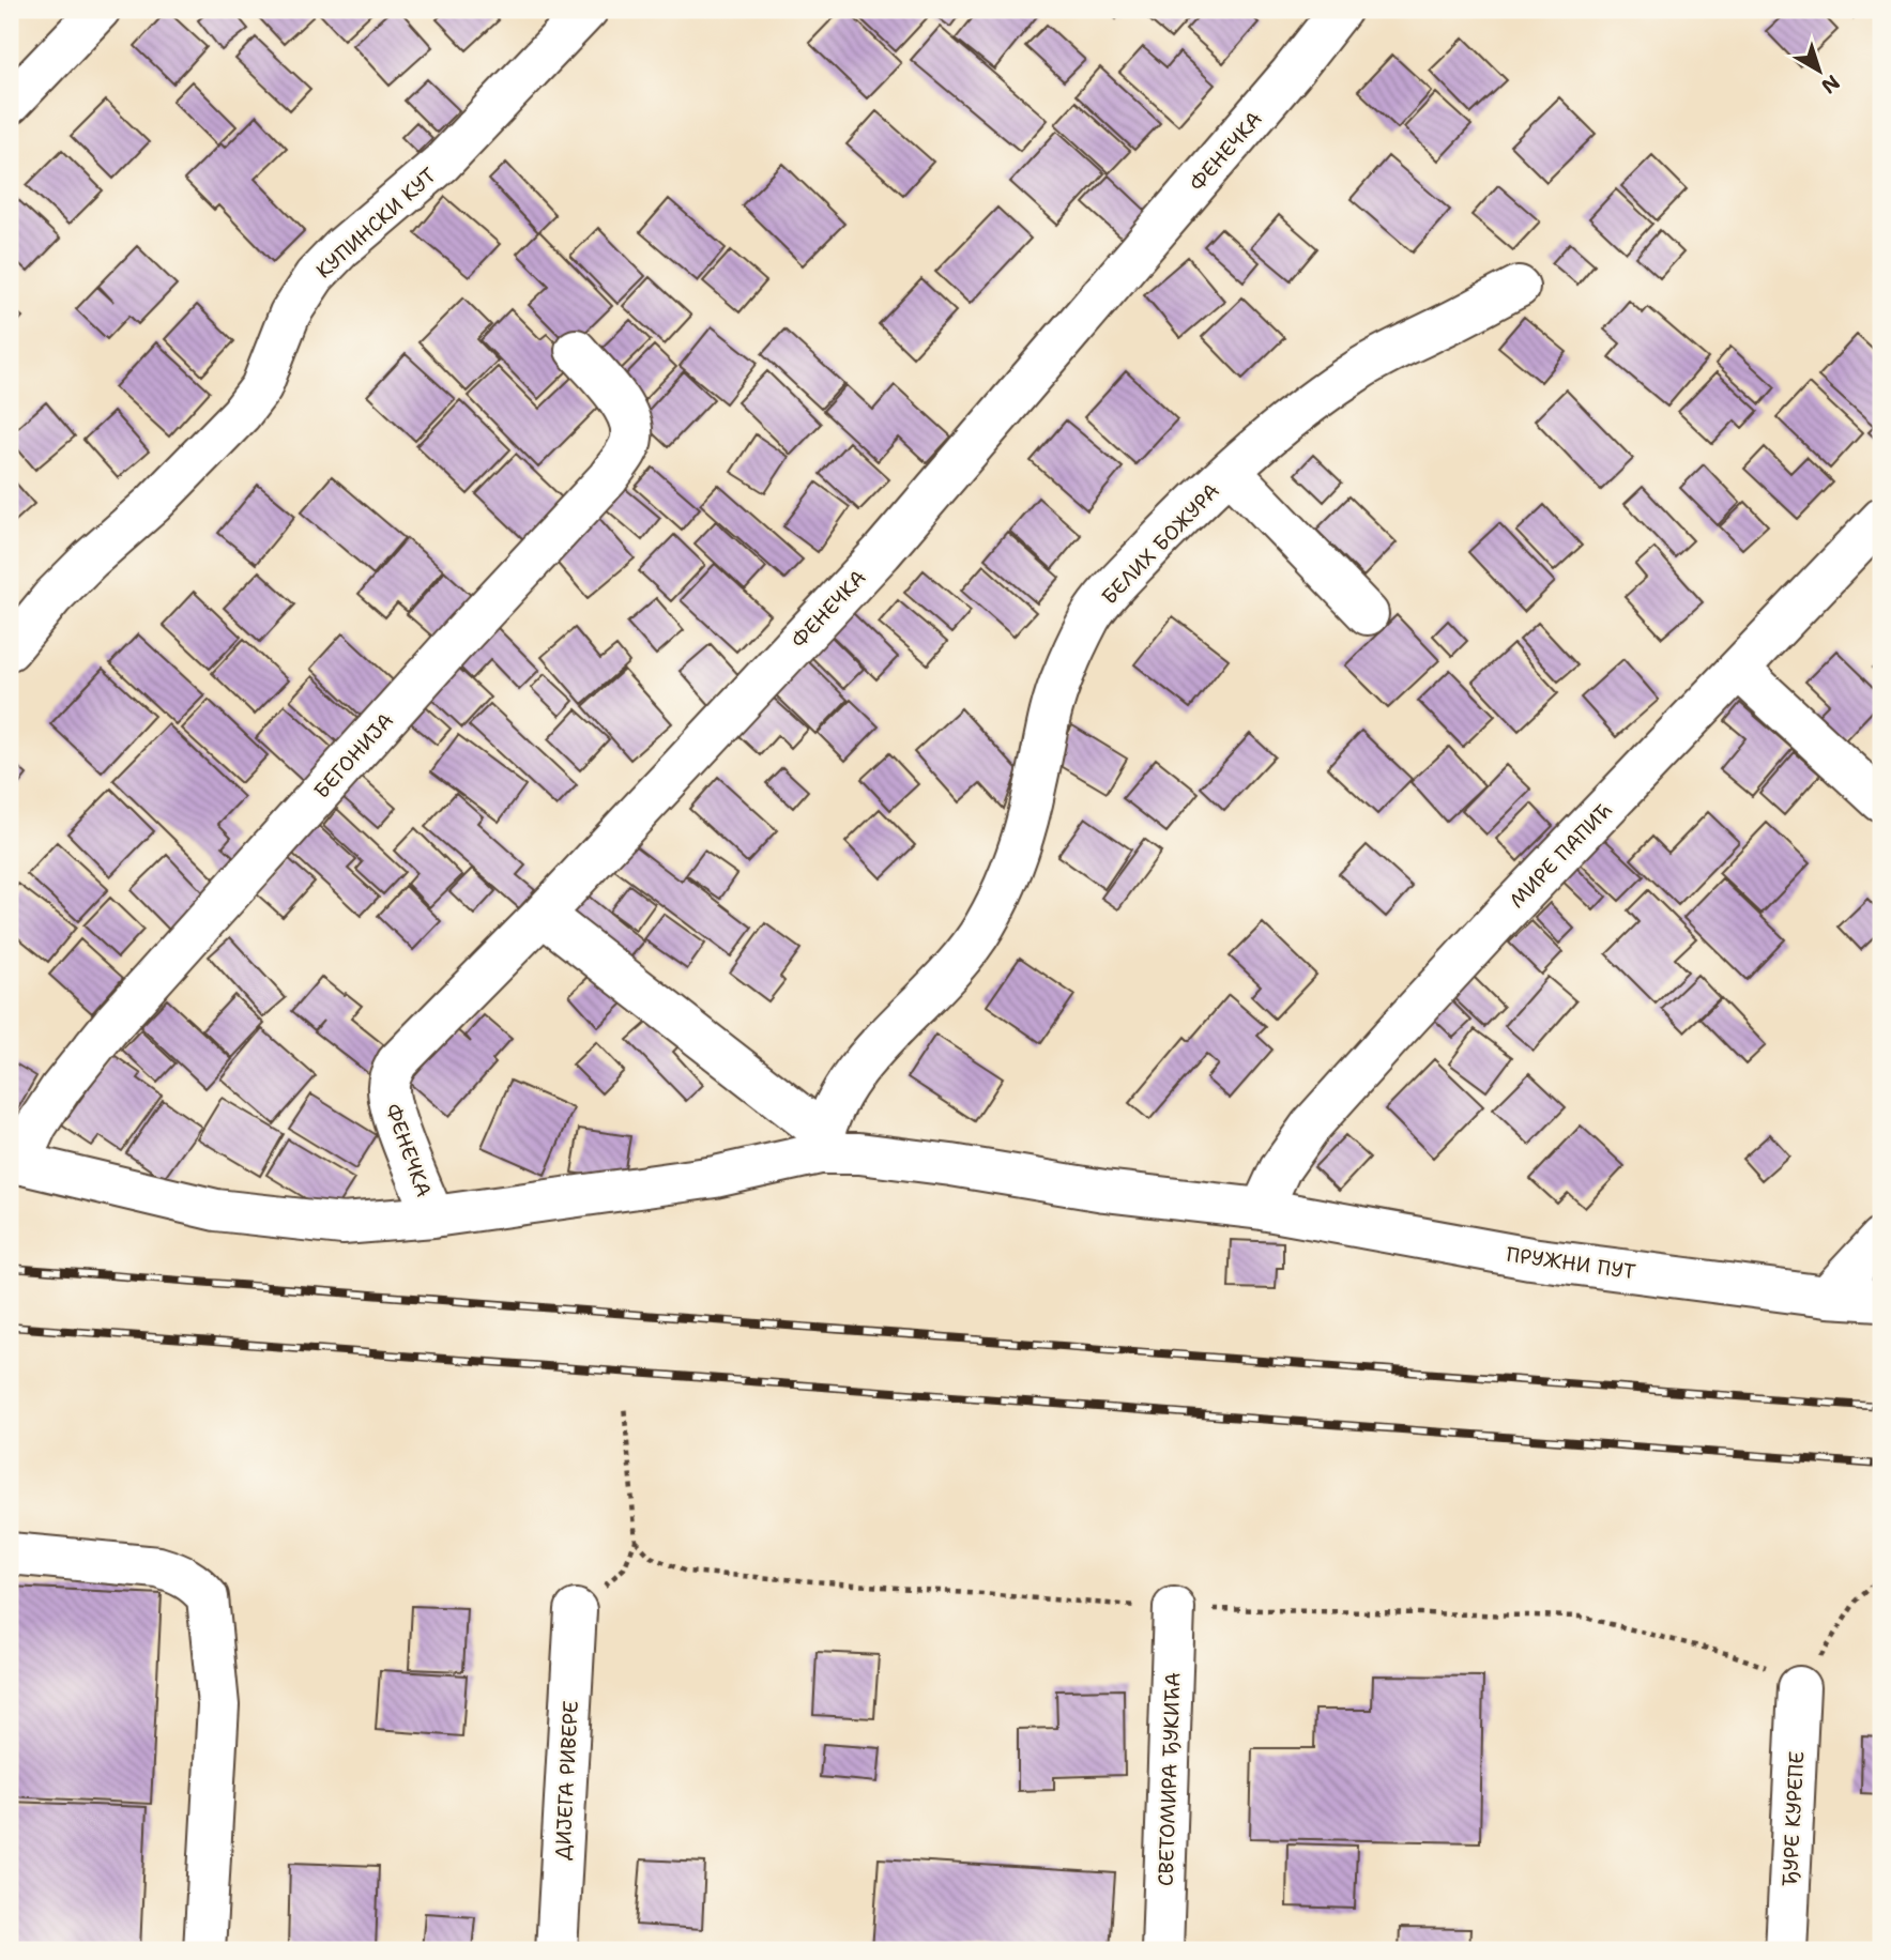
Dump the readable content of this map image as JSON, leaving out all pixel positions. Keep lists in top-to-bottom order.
{
  "streets": {
    "street": [
      "ФЕНЕЧКА",
      "КУПИНСКИ КУТ",
      "БЕЛИХ БОЖУРА",
      "БЕГОНИЈА",
      "МИРЕ ПАПИЋ",
      "ПРУЖНИ ПУТ",
      "СВЕТОМИРА ЂУКИЋА",
      "ДИЈЕГА РИВЕРЕ",
      "ЂУРЕ КУРЕПЕ"
    ]
  },
  "crossings": [
    ["ФЕНЕЧКА", "ПРУЖНИ ПУТ"],
    ["БЕЛИХ БОЖУРА", "ПРУЖНИ ПУТ"],
    ["БЕГОНИЈА", "ПРУЖНИ ПУТ"],
    ["МИРЕ ПАПИЋ", "ПРУЖНИ ПУТ"]
  ],
  "north": "bottom right"
}
